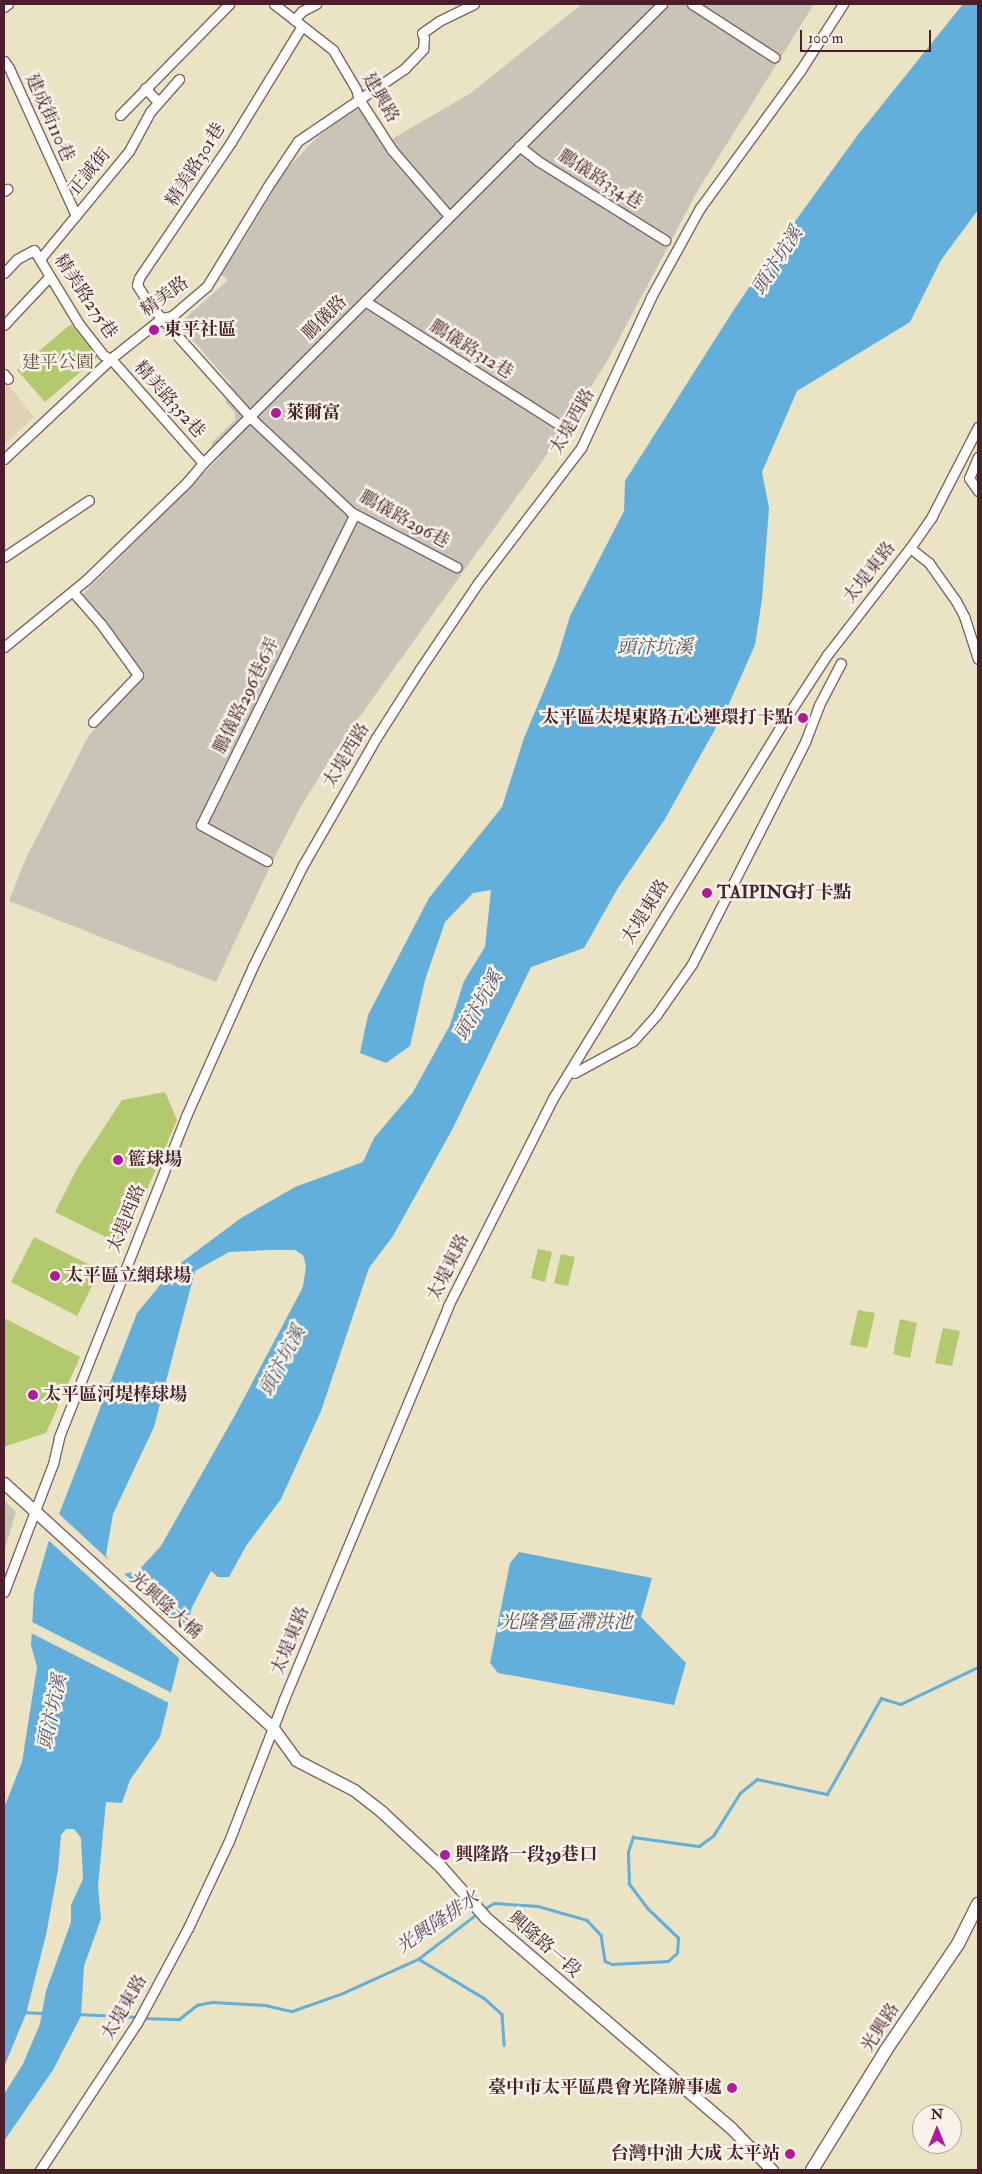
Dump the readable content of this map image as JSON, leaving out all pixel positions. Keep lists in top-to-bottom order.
{
  "streets": {
    "main road": ["光興路"],
    "street": [
      "建興路",
      "建成街110巷",
      "精美路301巷",
      "正誠街",
      "鵬儀路334巷",
      "精美路275巷",
      "精美路",
      "鵬儀路",
      "鵬儀路312巷",
      "精美路352巷",
      "太堤西路",
      "鵬儀路296巷",
      "太堤東路",
      "鵬儀路296巷6弄",
      "光興隆大橋",
      "興隆路一段"
    ]
  },
  "crossings": [
    ["建興路", "精美路301巷"],
    ["建興路", "精美路"],
    ["建興路", "鵬儀路"],
    ["建成街110巷", "正誠街"],
    ["精美路301巷", "精美路"],
    ["精美路301巷", "鵬儀路296巷"],
    ["正誠街", "精美路275巷"],
    ["鵬儀路334巷", "鵬儀路"],
    ["精美路275巷", "精美路"],
    ["精美路275巷", "精美路352巷"],
    ["精美路", "精美路352巷"],
    ["精美路", "鵬儀路296巷"],
    ["鵬儀路", "鵬儀路312巷"],
    ["鵬儀路", "精美路352巷"],
    ["鵬儀路", "鵬儀路296巷"],
    ["太堤西路", "光興隆大橋"],
    ["鵬儀路296巷", "鵬儀路296巷6弄"],
    ["太堤東路", "光興隆大橋"],
    ["太堤東路", "興隆路一段"],
    ["光興隆大橋", "興隆路一段"]
  ],
  "water": ["頭汴坑溪", "光隆營區滯洪池", "光興隆排水"],
  "parks": ["建平公園"],
  "places": [
    "東平社區",
    "萊爾富",
    "太平區太堤東路五心連環打卡點",
    "TAIPING打卡點",
    "籃球場",
    "太平區立網球場",
    "太平區河堤棒球場",
    "興隆路一段39巷口",
    "臺中市太平區農會光隆辦事處",
    "台灣中油 大成 太平站"
  ],
  "scale_bar": "100 m",
  "north": "top"
}
